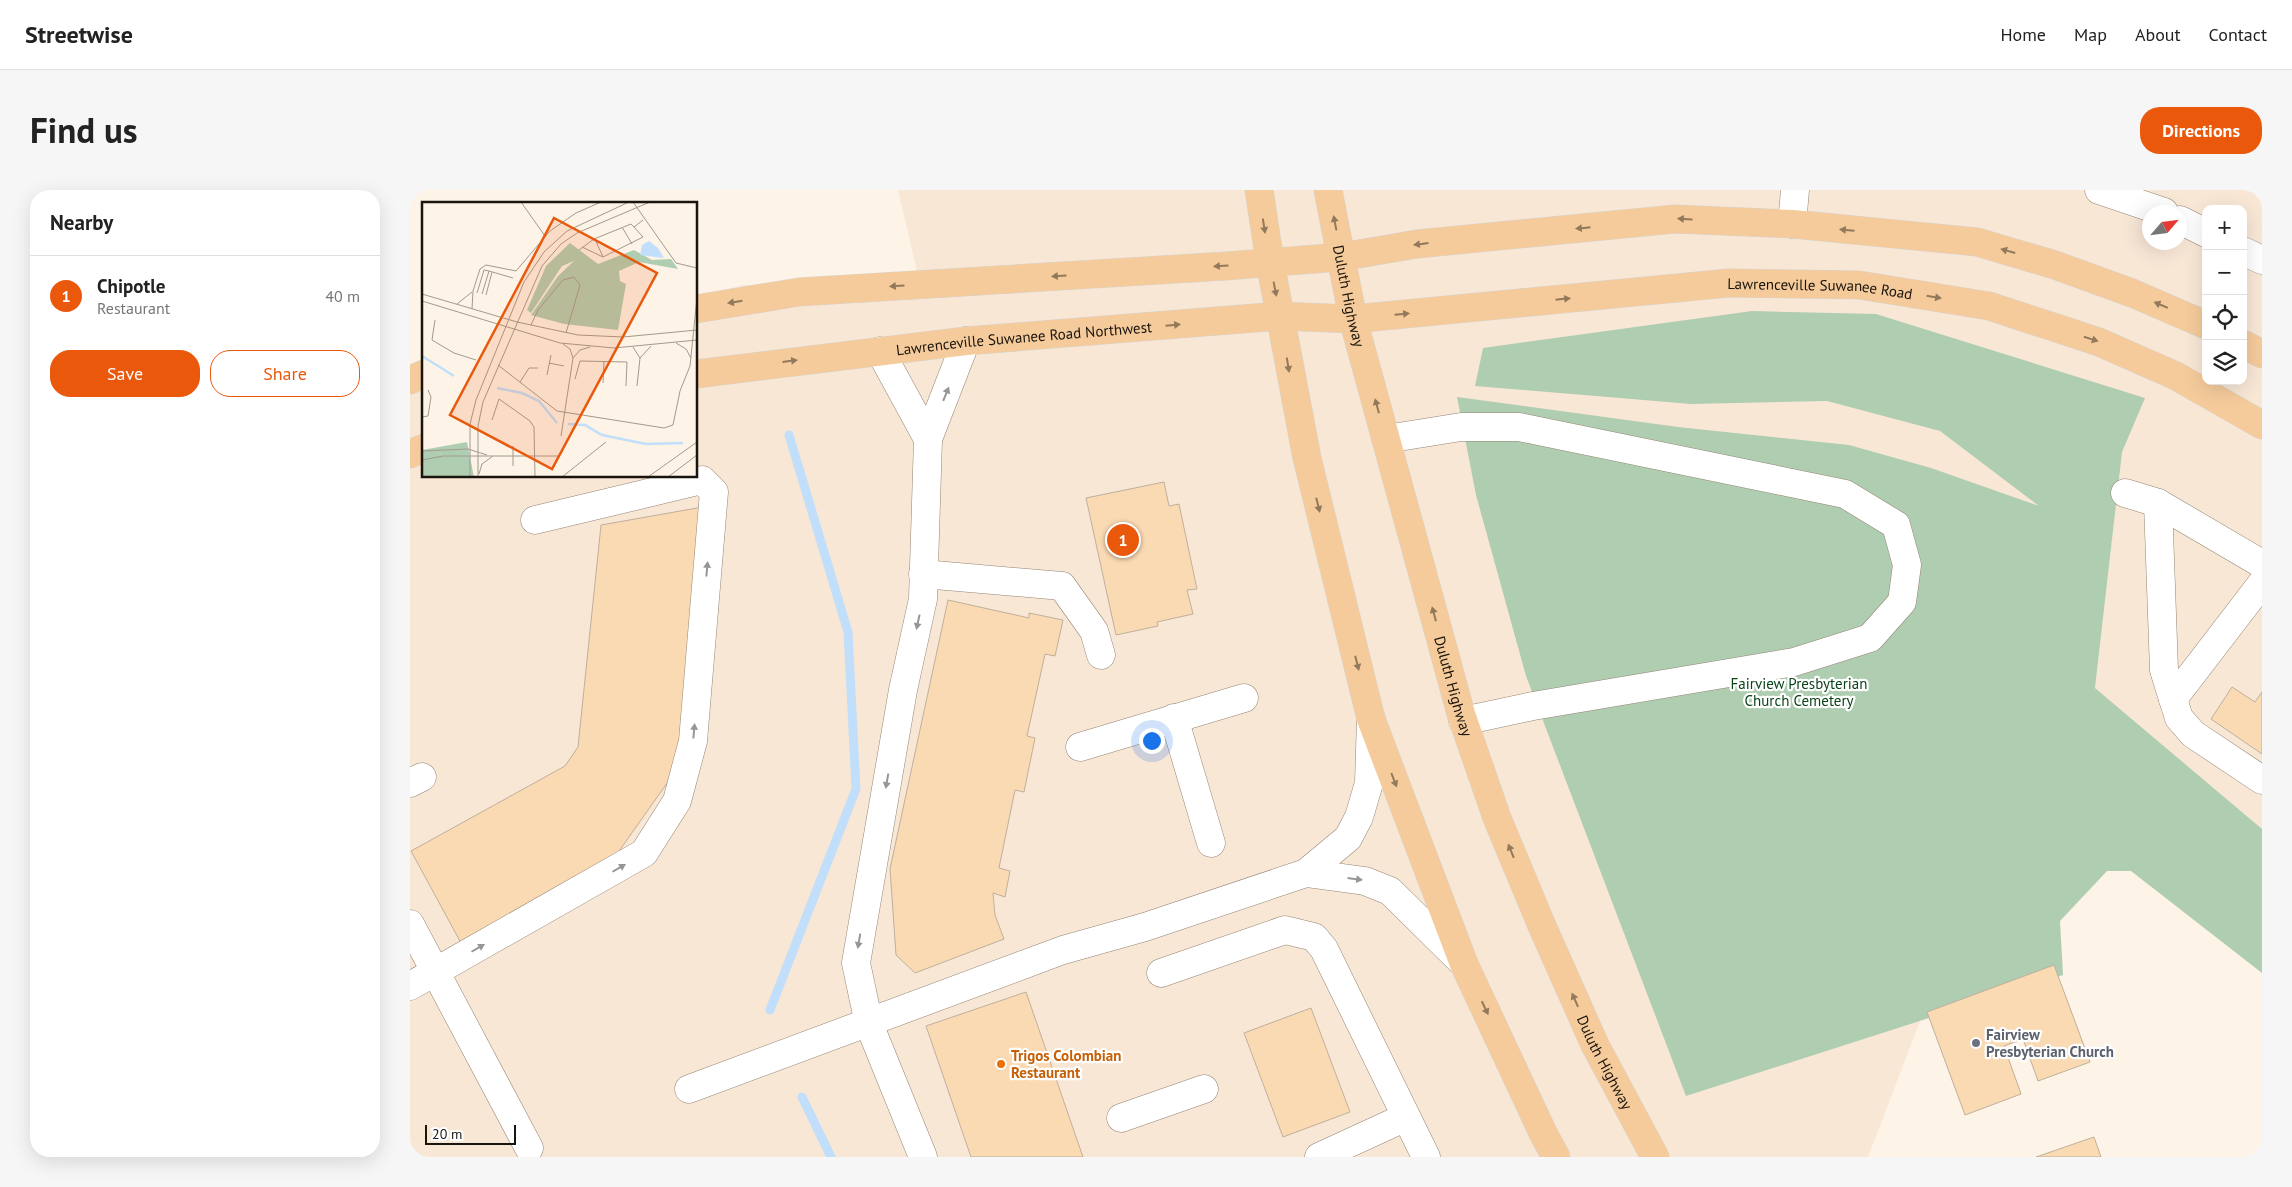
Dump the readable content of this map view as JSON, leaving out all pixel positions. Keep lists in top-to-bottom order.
{
  "streets": {
    "main road": ["Lawrenceville Suwanee Road", "Duluth Highway", "Lawrenceville Suwanee Road Northwest"]
  },
  "crossings": [
    ["Lawrenceville Suwanee Road", "Duluth Highway"],
    ["Lawrenceville Suwanee Road", "Lawrenceville Suwanee Road Northwest"],
    ["Duluth Highway", "Lawrenceville Suwanee Road Northwest"]
  ],
  "parks": ["Fairview Presbyterian Church Cemetery"],
  "places": ["Fairview Presbyterian Church", "Trigos Colombian Restaurant"],
  "scale_bar": "20 m",
  "north": "top right",
  "page": {
    "header": "Streetwise",
    "nav": [
      "Home",
      "Map",
      "About",
      "Contact"
    ],
    "title": "Find us",
    "buttons": [
      "Directions",
      ["Save", "Share"]
    ],
    "heading": "Nearby",
    "map_buttons": ["+", "−"],
    "list": [
      {
        "mark": "1",
        "name": "Chipotle",
        "note": "Restaurant",
        "value": "40 m"
      }
    ],
    "pins": "1",
    "scale": "20 m"
  }
}
